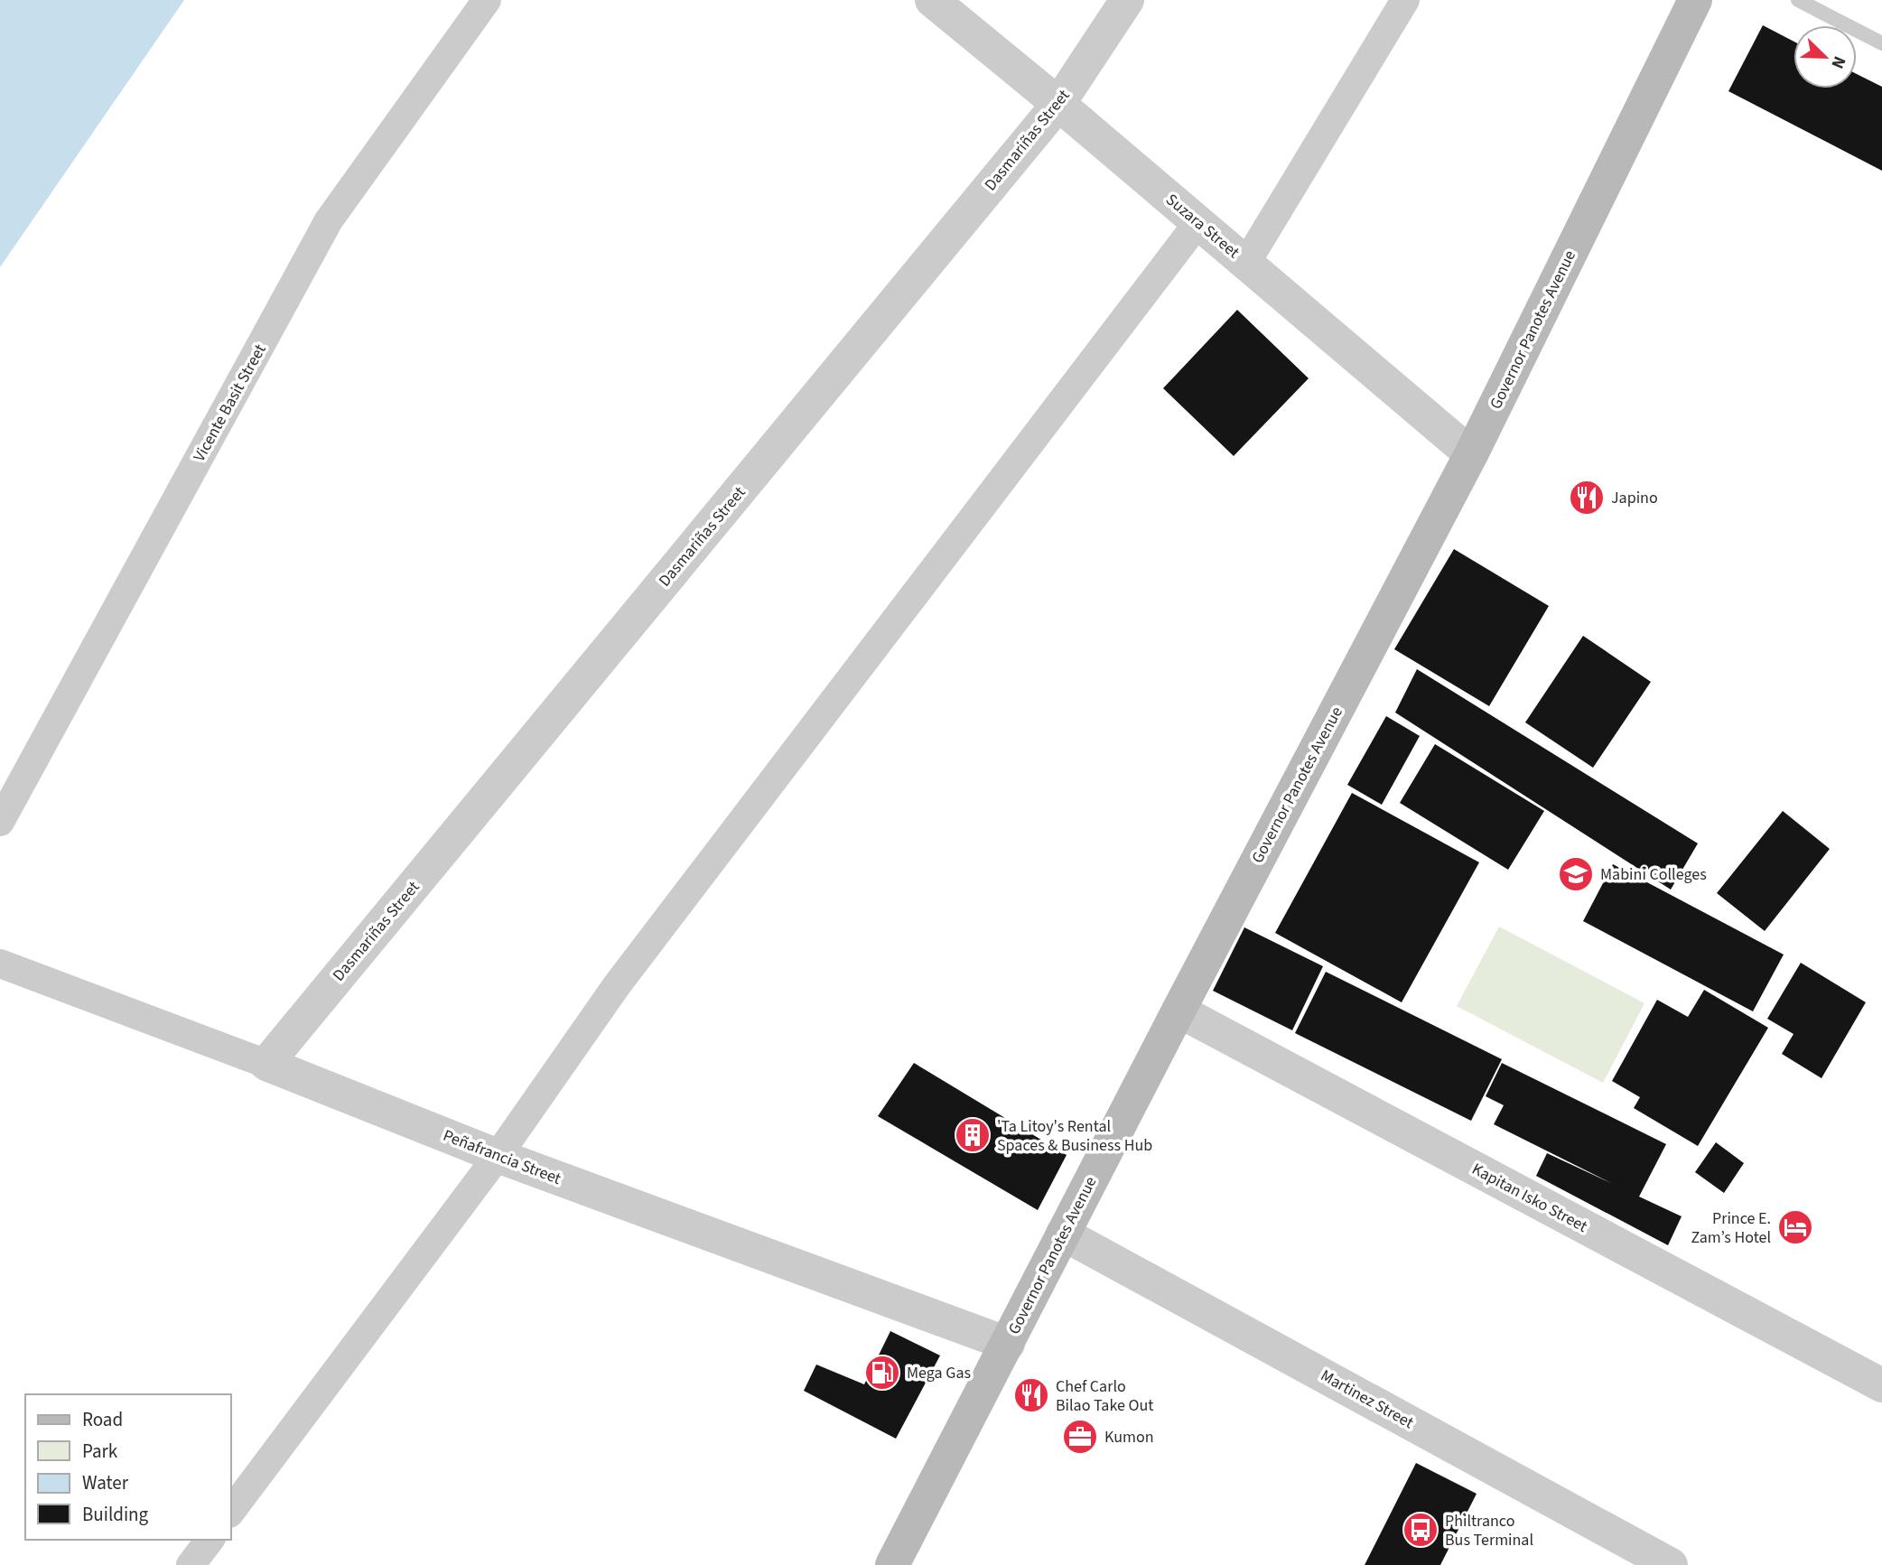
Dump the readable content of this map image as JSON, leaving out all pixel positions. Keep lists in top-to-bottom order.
{
  "streets": {
    "main road": ["Governor Panotes Avenue"],
    "street": [
      "Dasmariñas Street",
      "Suzara Street",
      "Vicente Basit Street",
      "Peñafrancia Street",
      "Kapitan Isko Street",
      "Martinez Street"
    ]
  },
  "crossings": [
    ["Dasmariñas Street", "Suzara Street"],
    ["Dasmariñas Street", "Peñafrancia Street"],
    ["Suzara Street", "Governor Panotes Avenue"],
    ["Governor Panotes Avenue", "Peñafrancia Street"],
    ["Governor Panotes Avenue", "Kapitan Isko Street"],
    ["Governor Panotes Avenue", "Martinez Street"]
  ],
  "places": {
    "restaurant": ["Japino", "Chef Carlo Bilao Take Out"],
    "school or university": ["Mabini Colleges"],
    "building": ["'Ta Litoy's Rental Spaces & Business Hub"],
    "hotel": ["Prince E. Zam’s Hotel"],
    "fuel station": ["Mega Gas"],
    "office": ["Kumon"],
    "bus stop": ["Philtranco Bus Terminal"]
  },
  "legend": [
    "Road",
    "Park",
    "Water",
    "Building"
  ],
  "north": "bottom right"
}
